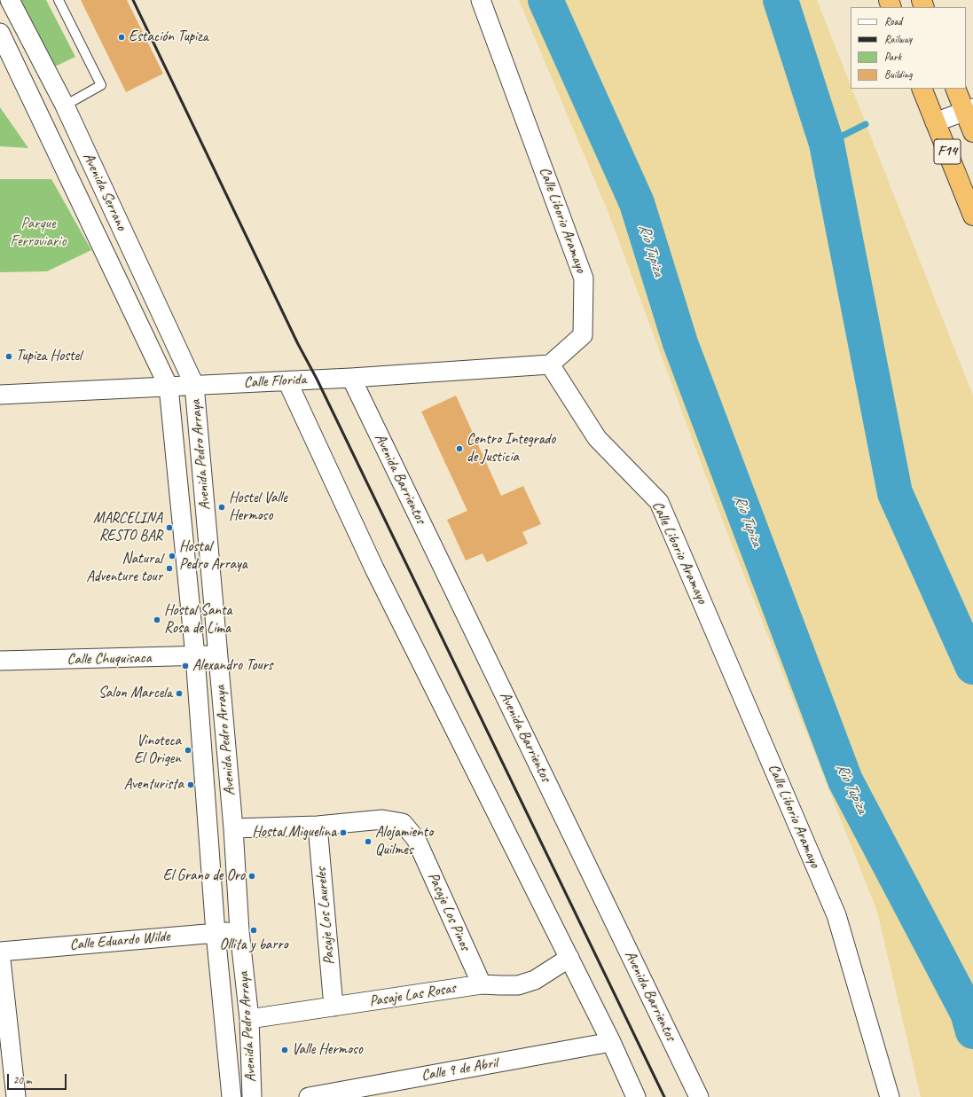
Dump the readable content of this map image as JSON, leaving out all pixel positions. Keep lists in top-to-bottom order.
{
  "streets": {
    "highway": ["F14"],
    "street": [
      "Avenida Serrano",
      "Calle Liborio Aramayo",
      "Calle Florida",
      "Avenida Pedro Arraya",
      "Avenida Barrientos",
      "Calle Chuquisaca",
      "Pasaje Los Pinos",
      "Pasaje Los Laureles",
      "Calle Eduardo Wilde",
      "Pasaje Las Rosas",
      "Calle 9 de Abril"
    ]
  },
  "crossings": [
    ["Avenida Serrano", "Calle Florida"],
    ["Avenida Serrano", "Avenida Pedro Arraya"],
    ["Calle Liborio Aramayo", "Calle Florida"],
    ["Calle Florida", "Avenida Pedro Arraya"],
    ["Calle Florida", "Avenida Barrientos"],
    ["Avenida Pedro Arraya", "Calle Chuquisaca"],
    ["Avenida Pedro Arraya", "Pasaje Los Pinos"],
    ["Avenida Pedro Arraya", "Calle Eduardo Wilde"],
    ["Avenida Pedro Arraya", "Pasaje Las Rosas"],
    ["Pasaje Los Pinos", "Pasaje Los Laureles"],
    ["Pasaje Los Pinos", "Pasaje Las Rosas"],
    ["Pasaje Los Laureles", "Pasaje Las Rosas"]
  ],
  "water": ["Río Tupiza"],
  "parks": ["Parque Ferroviario"],
  "places": [
    "Estación Tupiza",
    "Tupiza Hostel",
    "Centro Integrado de Justicia",
    "Hostel Valle Hermoso",
    "MARCELINA RESTO BAR",
    "Hostal Pedro Arraya",
    "Natural Adventure tour",
    "Hostal Santa Rosa de Lima",
    "Alexandro Tours",
    "Salon Marcela",
    "Vinoteca El Origen",
    "Aventurista",
    "Hostal Miguelina",
    "Alojamiento Quilmes",
    "El Grano de Oro",
    "Ollita y barro",
    "Valle Hermoso"
  ],
  "legend": [
    "Road",
    "Railway",
    "Park",
    "Building"
  ],
  "scale_bar": "20 m"
}
